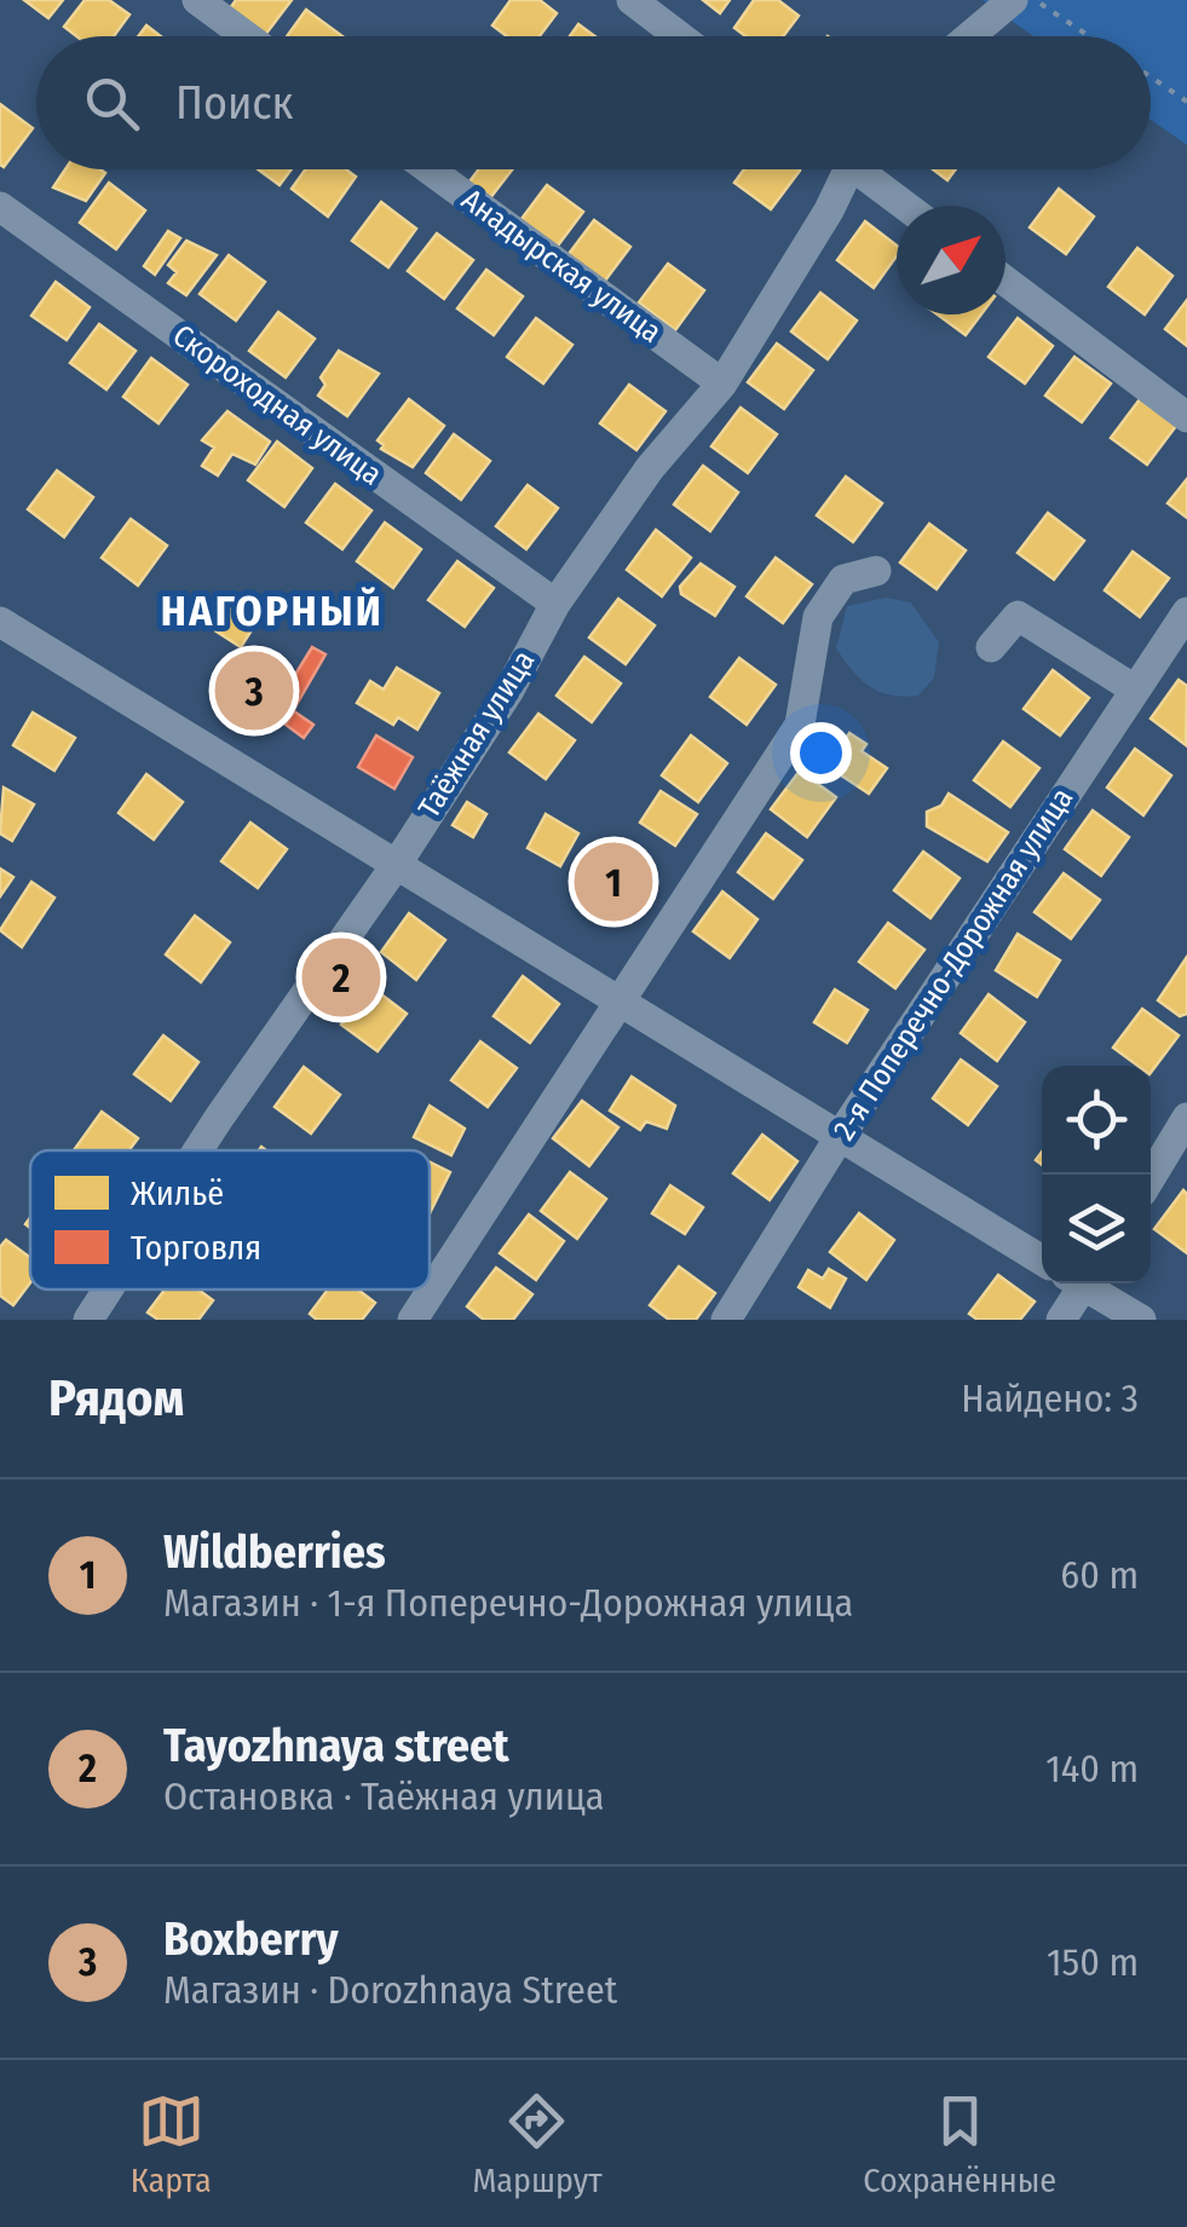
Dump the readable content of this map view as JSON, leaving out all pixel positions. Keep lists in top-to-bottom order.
{
  "streets": {
    "street": [
      "Анадырская улица",
      "Скороходная улица",
      "Таёжная улица",
      "2-я Поперечно-Дорожная улица"
    ]
  },
  "crossings": [
    ["Анадырская улица", "Таёжная улица"],
    ["Скороходная улица", "Таёжная улица"]
  ],
  "districts": ["НАГОРНЫЙ"],
  "legend": ["Жильё", "Торговля"],
  "north": "top right",
  "page": {
    "search": "Поиск",
    "pins": ["3", "1", "2"],
    "heading": ["Рядом", "Найдено: 3"],
    "list": [
      {
        "mark": "1",
        "name": "Wildberries",
        "note": "Магазин · 1-я Поперечно-Дорожная улица",
        "value": "60 m"
      },
      {
        "mark": "2",
        "name": "Tayozhnaya street",
        "note": "Остановка · Таёжная улица",
        "value": "140 m"
      },
      {
        "mark": "3",
        "name": "Boxberry",
        "note": "Магазин · Dorozhnaya Street",
        "value": "150 m"
      }
    ],
    "nav": ["Карта", "Маршрут", "Сохранённые"]
  }
}
